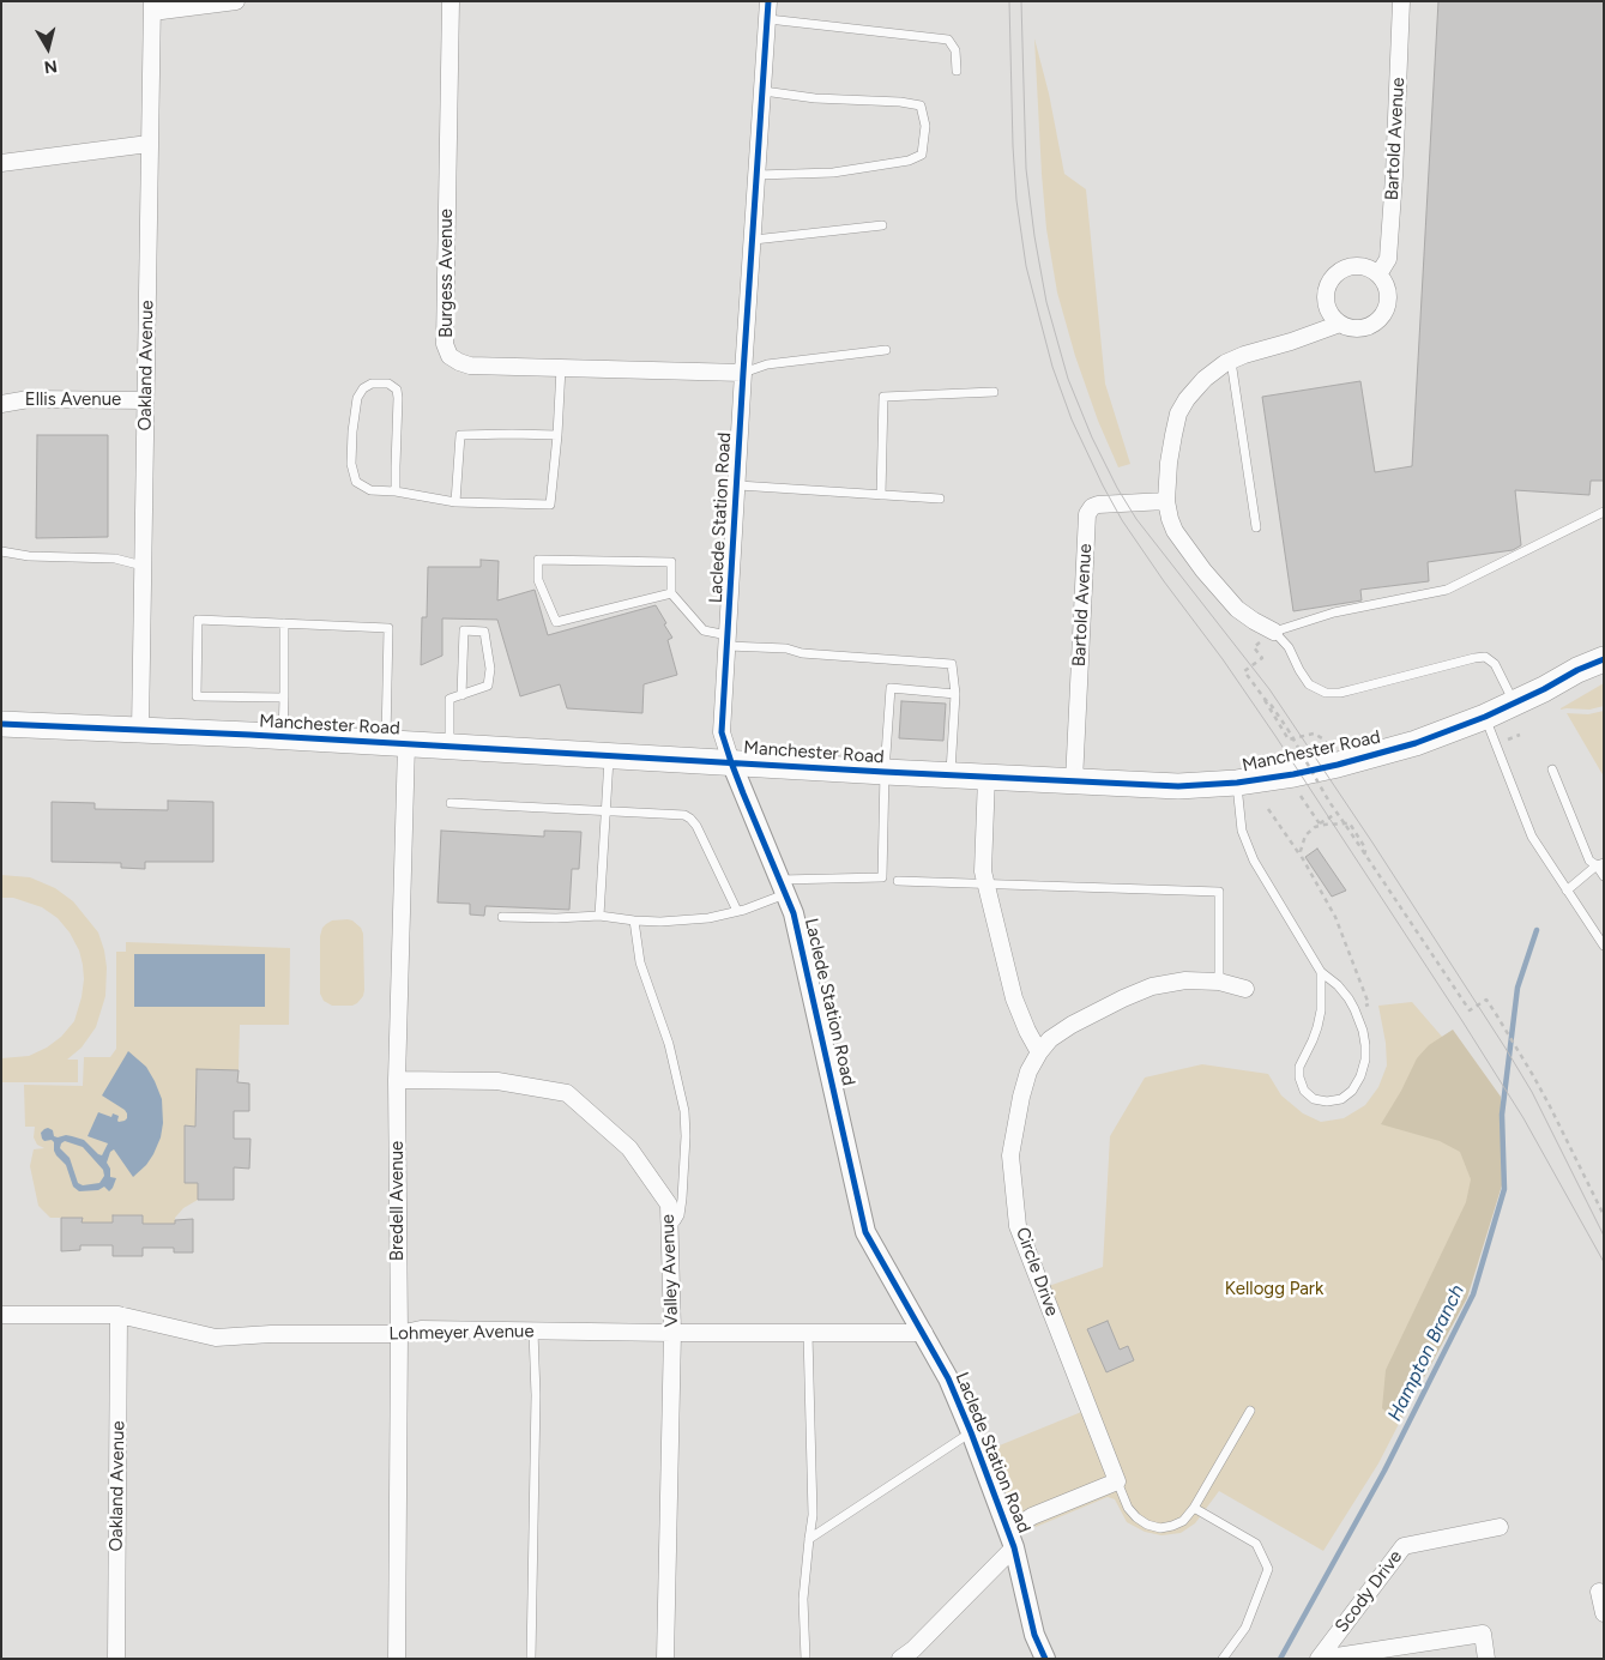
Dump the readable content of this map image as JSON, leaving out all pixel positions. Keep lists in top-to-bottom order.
{
  "streets": {
    "main road": ["Manchester Road"],
    "street": [
      "Bartold Avenue",
      "Burgess Avenue",
      "Oakland Avenue",
      "Ellis Avenue",
      "Laclede Station Road",
      "Bredell Avenue",
      "Valley Avenue",
      "Circle Drive",
      "Lohmeyer Avenue",
      "Scody Drive"
    ]
  },
  "crossings": [
    ["Bartold Avenue", "Manchester Road"],
    ["Burgess Avenue", "Laclede Station Road"],
    ["Oakland Avenue", "Ellis Avenue"],
    ["Oakland Avenue", "Manchester Road"],
    ["Oakland Avenue", "Lohmeyer Avenue"],
    ["Laclede Station Road", "Manchester Road"],
    ["Laclede Station Road", "Lohmeyer Avenue"],
    ["Manchester Road", "Bredell Avenue"],
    ["Bredell Avenue", "Valley Avenue"],
    ["Bredell Avenue", "Lohmeyer Avenue"],
    ["Valley Avenue", "Lohmeyer Avenue"]
  ],
  "water": ["Hampton Branch"],
  "parks": ["Kellogg Park"],
  "north": "bottom"
}
